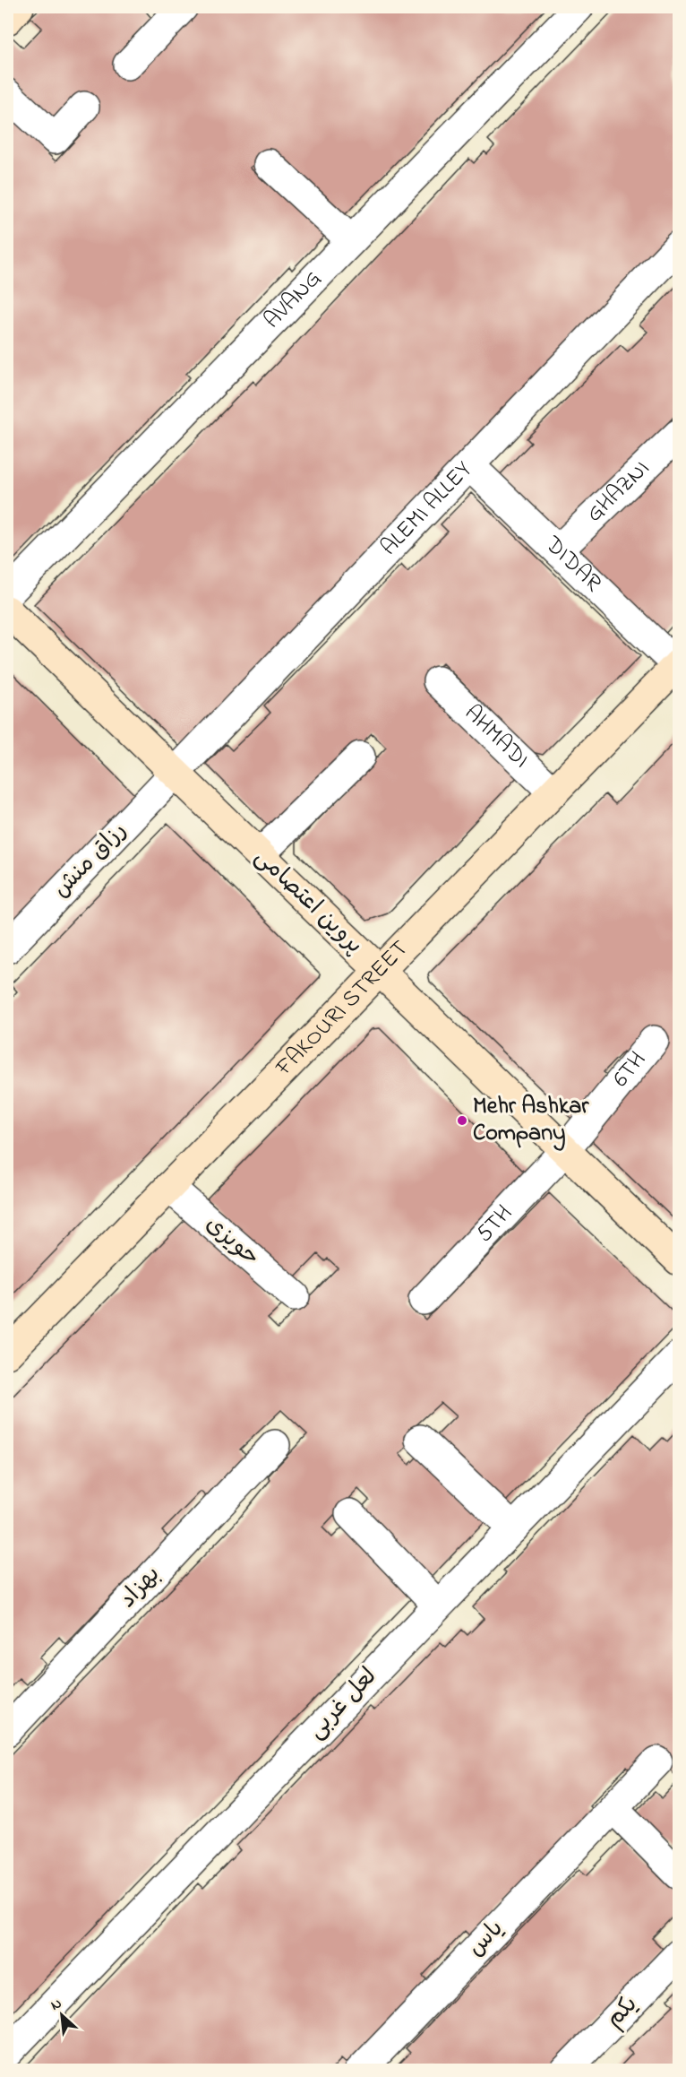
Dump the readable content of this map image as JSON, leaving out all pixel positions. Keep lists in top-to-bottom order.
{
  "streets": {
    "street": [
      "AVANG",
      "GHAZNI",
      "ALEMI ALLEY",
      "DIDAR",
      "AHMADI",
      "رزاق منش",
      "پروین اعتصامی",
      "FAKOURI STREET",
      "6TH",
      "5TH",
      "حویزی",
      "بهزاد",
      "لعل غربی",
      "یاس",
      "یکم"
    ]
  },
  "crossings": [
    ["GHAZNI", "DIDAR"],
    ["ALEMI ALLEY", "DIDAR"],
    ["ALEMI ALLEY", "رزاق منش"],
    ["ALEMI ALLEY", "پروین اعتصامی"],
    ["DIDAR", "FAKOURI STREET"],
    ["AHMADI", "FAKOURI STREET"],
    ["رزاق منش", "پروین اعتصامی"],
    ["پروین اعتصامی", "FAKOURI STREET"],
    ["پروین اعتصامی", "6TH"],
    ["پروین اعتصامی", "5TH"],
    ["FAKOURI STREET", "حویزی"],
    ["6TH", "5TH"]
  ],
  "places": ["Mehr Ashkar Company"],
  "north": "top left"
}
